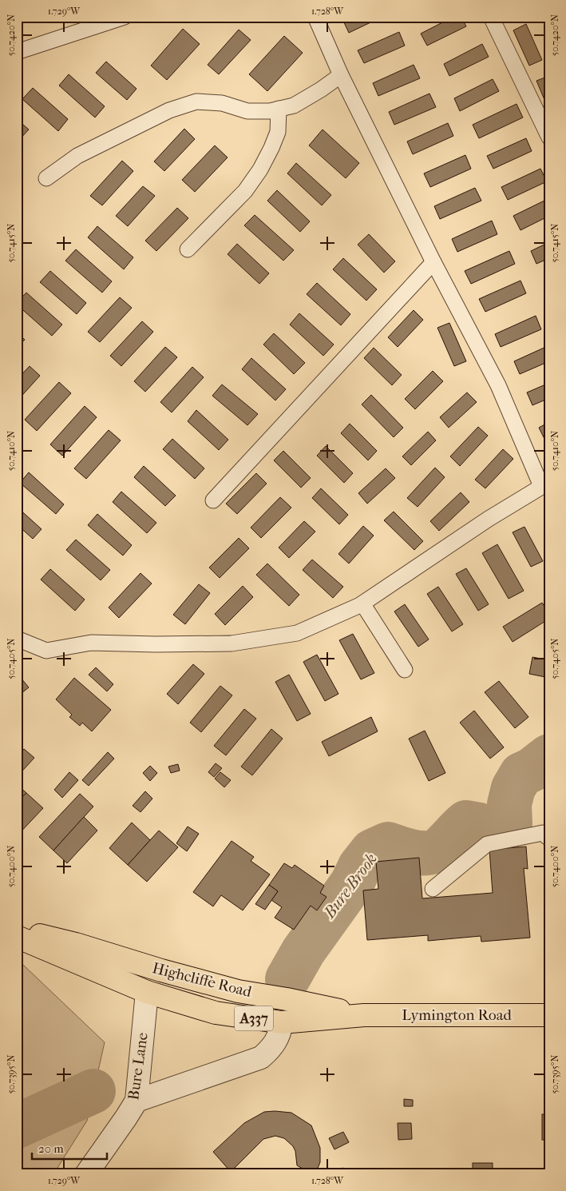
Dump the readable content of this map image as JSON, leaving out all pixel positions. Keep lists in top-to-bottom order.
{
  "streets": {
    "main road": ["Highcliffe Road", "Lymington Road", "A337"],
    "street": ["Bure Lane"]
  },
  "crossings": [
    ["Highcliffe Road", "Lymington Road"],
    ["Highcliffe Road", "Bure Lane"]
  ],
  "water": ["Bure Brook"],
  "scale_bar": "20 m",
  "coordinates": [
    "1.729°W",
    "1.728°W",
    "50.7420°N",
    "50.7415°N",
    "50.7410°N",
    "50.7405°N",
    "50.7400°N",
    "50.7395°N"
  ]
}
